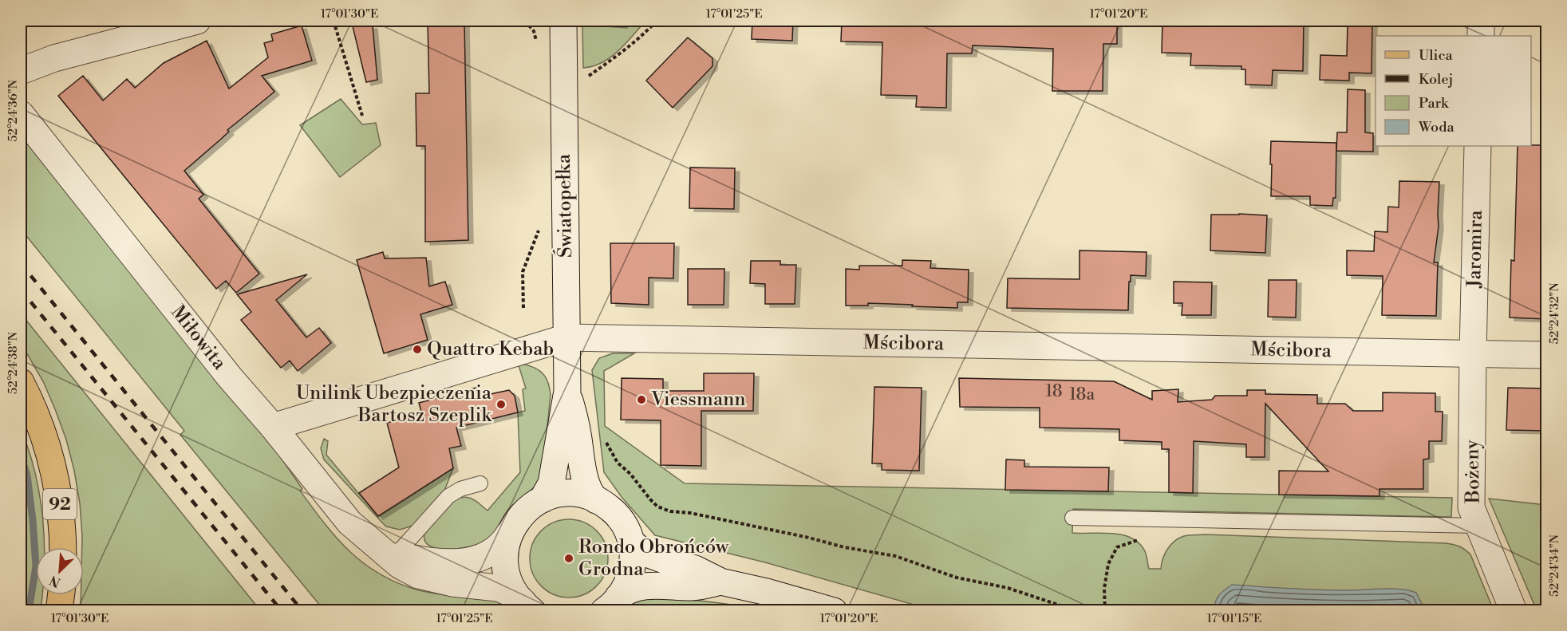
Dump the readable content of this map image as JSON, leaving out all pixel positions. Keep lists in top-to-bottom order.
{
  "streets": {
    "main road": ["92"],
    "street": [
      "Światopełka",
      "Jaromira",
      "Miłowita",
      "Mścibora",
      "Bożeny"
    ]
  },
  "crossings": [
    ["Światopełka", "Mścibora"],
    ["Jaromira", "Mścibora"],
    ["Jaromira", "Bożeny"],
    ["Miłowita", "Mścibora"],
    ["Mścibora", "Bożeny"]
  ],
  "places": [
    "Quattro Kebab",
    "Viessmann",
    "Unilink Ubezpieczenia Bartosz Szeplik",
    "Rondo Obrońców Grodna"
  ],
  "house_numbers": ["18", "18a"],
  "legend": [
    "Ulica",
    "Kolej",
    "Park",
    "Woda"
  ],
  "north": "bottom left",
  "coordinates": [
    "17°01'30\"E",
    "17°01'25\"E",
    "17°01'20\"E",
    "52°24'36\"N",
    "52°24'32\"N",
    "52°24'38\"N",
    "52°24'34\"N",
    "17°01'15\"E"
  ]
}
